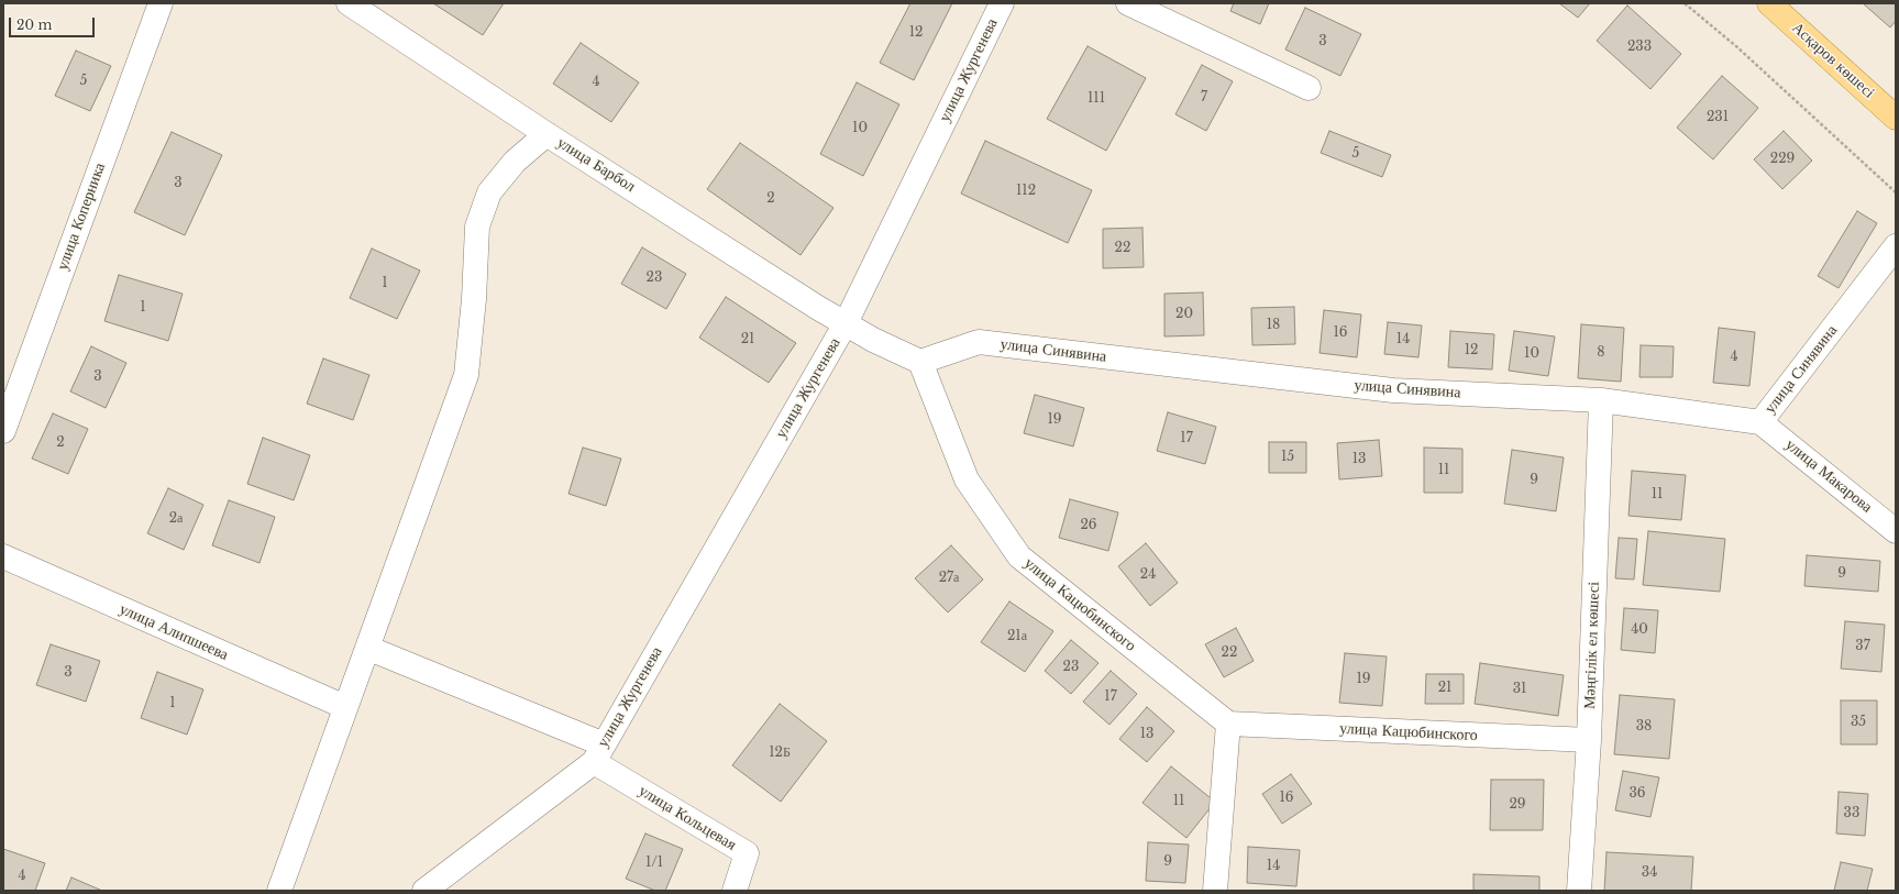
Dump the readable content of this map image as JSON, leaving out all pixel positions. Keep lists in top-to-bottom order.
{
  "streets": {
    "main road": ["Асқаров көшесі"],
    "street": [
      "улица Жургенева",
      "улица Барбол",
      "улица Коперника",
      "улица Синявина",
      "улица Макарова",
      "улица Кацюбинского",
      "улица Алипшеева",
      "Мәңгілік ел көшесі",
      "улица Кольцевая"
    ]
  },
  "crossings": [
    ["улица Жургенева", "улица Барбол"],
    ["улица Жургенева", "улица Кольцевая"],
    ["улица Синявина", "улица Макарова"],
    ["улица Синявина", "улица Кацюбинского"],
    ["улица Синявина", "Мәңгілік ел көшесі"],
    ["улица Кацюбинского", "Мәңгілік ел көшесі"]
  ],
  "house_numbers": [
    "12",
    "3",
    "233",
    "5",
    "4",
    "7",
    "111",
    "231",
    "10",
    "5",
    "229",
    "3",
    "112",
    "2",
    "22",
    "23",
    "1",
    "1",
    "20",
    "18",
    "16",
    "21",
    "14",
    "12",
    "8",
    "10",
    "4",
    "3",
    "19",
    "17",
    "2",
    "15",
    "13",
    "11",
    "9",
    "11",
    "2а",
    "26",
    "9",
    "24",
    "27а",
    "40",
    "21а",
    "37",
    "22",
    "23",
    "3",
    "19",
    "21",
    "31",
    "17",
    "1",
    "35",
    "38",
    "13",
    "12Б",
    "36",
    "16",
    "11",
    "29",
    "33",
    "9",
    "1/1",
    "14",
    "34",
    "4"
  ],
  "scale_bar": "20 m"
}
